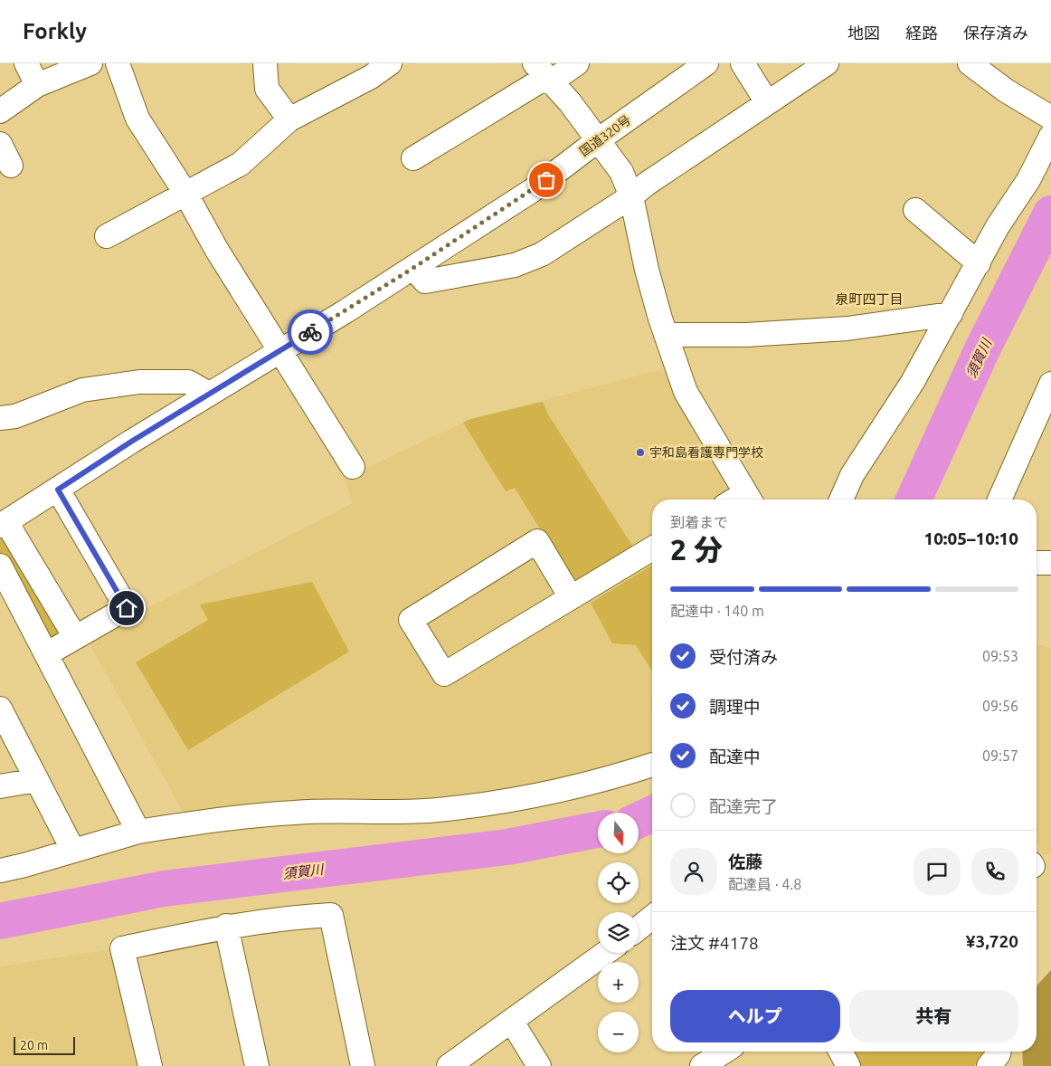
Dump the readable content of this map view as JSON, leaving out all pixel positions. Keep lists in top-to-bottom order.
{
  "streets": {
    "street": ["国道320号"]
  },
  "districts": ["泉町四丁目"],
  "water": ["須賀川"],
  "places": ["宇和島看護専門学校"],
  "scale_bar": "20 m",
  "north": "bottom",
  "page": {
    "header": "Forkly",
    "nav": ["地図", "経路", "保存済み"],
    "heading": ["2 分", "到着まで", "10:05–10:10"],
    "panel": [
      "佐藤",
      "配達員 · 4.8",
      "注文 #4178",
      "¥3,720"
    ],
    "bar": "配達中 · 140 m",
    "list": [
      ["受付済み", "09:53"],
      ["調理中", "09:56"],
      ["配達中", "09:57"],
      "配達完了"
    ],
    "map_buttons": ["+", "−"],
    "buttons": ["ヘルプ", "共有"],
    "scale": "20 m"
  }
}
